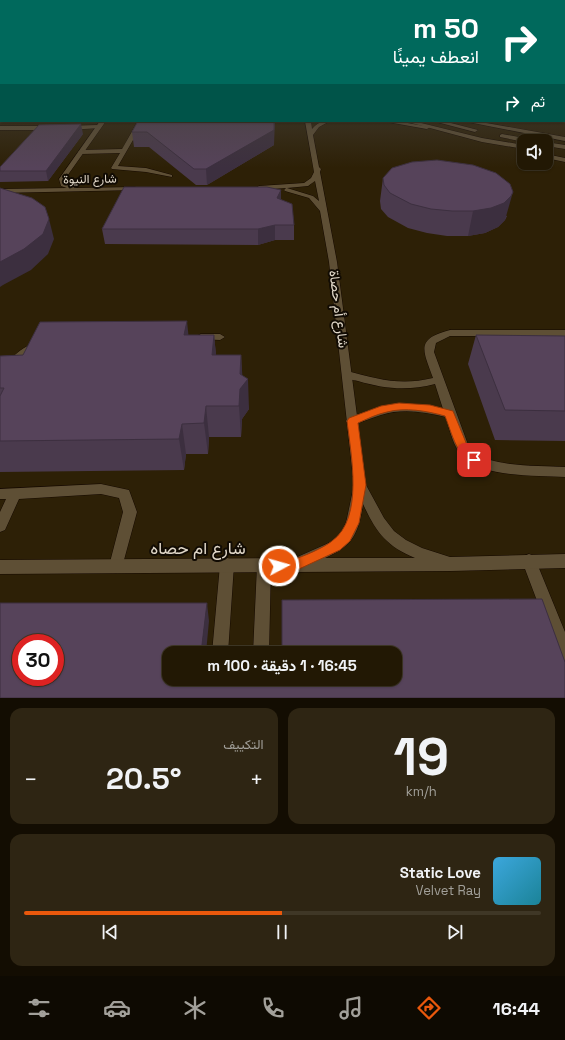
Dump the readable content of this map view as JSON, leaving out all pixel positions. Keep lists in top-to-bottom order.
{
  "streets": {
    "street": ["شارع النيوة", "شارع أم حصاة", "شارع ام حصاه"]
  },
  "crossings": [
    ["شارع أم حصاة", "شارع ام حصاه"]
  ],
  "page": {
    "turn": ["50 m", "انعطف يمينًا"],
    "then": "ثم",
    "limit": "30",
    "trip": "16:45 · 1 دقيقة · 100 m",
    "tile": [
      ["19", "km/h"],
      "التكييف"
    ],
    "heat": ["−", "20.5°", "+"],
    "song": ["Static Love", "Velvet Ray"],
    "tabs": "16:44"
  }
}
